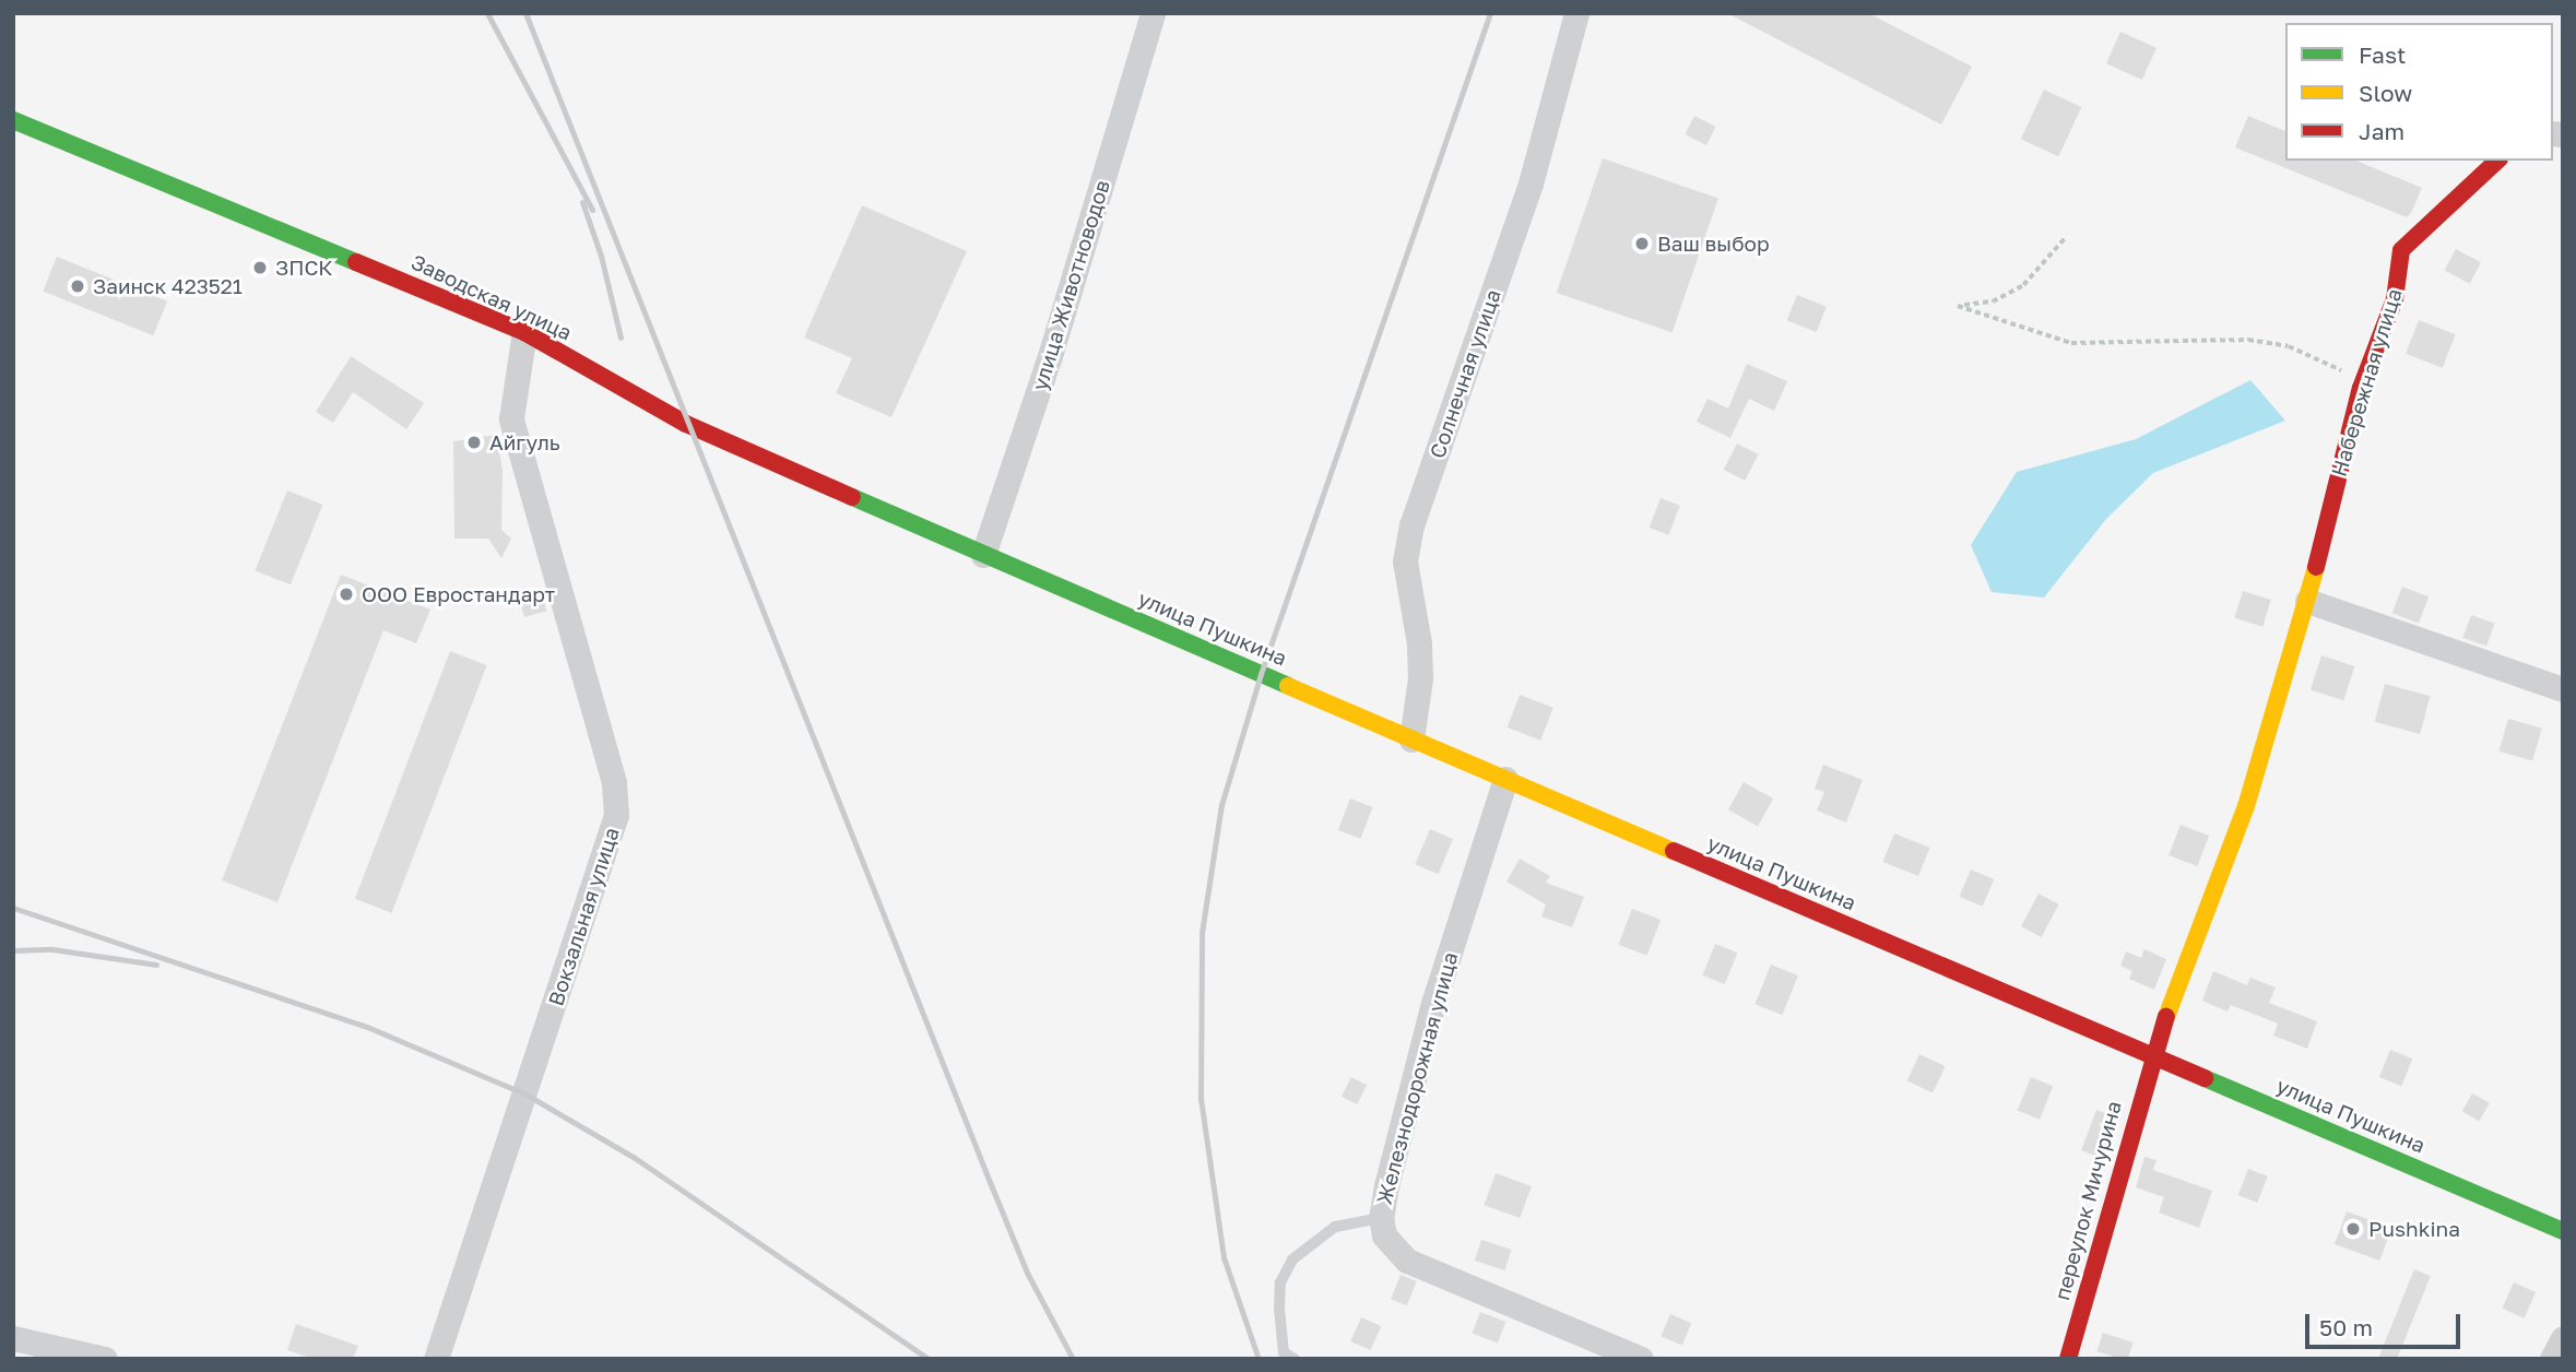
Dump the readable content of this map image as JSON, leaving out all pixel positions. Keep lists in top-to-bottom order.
{
  "streets": {
    "main road": [
      "Заводская улица",
      "Набережная улица",
      "улица Пушкина",
      "переулок Мичурина"
    ],
    "street": [
      "улица Животноводов",
      "Солнечная улица",
      "Вокзальная улица",
      "Железнодорожная улица"
    ]
  },
  "crossings": [
    ["улица Животноводов", "Заводская улица"],
    ["улица Животноводов", "улица Пушкина"],
    ["Заводская улица", "улица Пушкина"],
    ["Заводская улица", "Вокзальная улица"],
    ["Солнечная улица", "улица Пушкина"],
    ["Набережная улица", "улица Пушкина"],
    ["Набережная улица", "переулок Мичурина"],
    ["улица Пушкина", "Железнодорожная улица"],
    ["улица Пушкина", "переулок Мичурина"]
  ],
  "places": [
    "Ваш выбор",
    "ЗПСК",
    "Заинск 423521",
    "Айгуль",
    "ООО Евростандарт",
    "Pushkina"
  ],
  "legend": ["Fast", "Slow", "Jam"],
  "scale_bar": "50 m"
}
